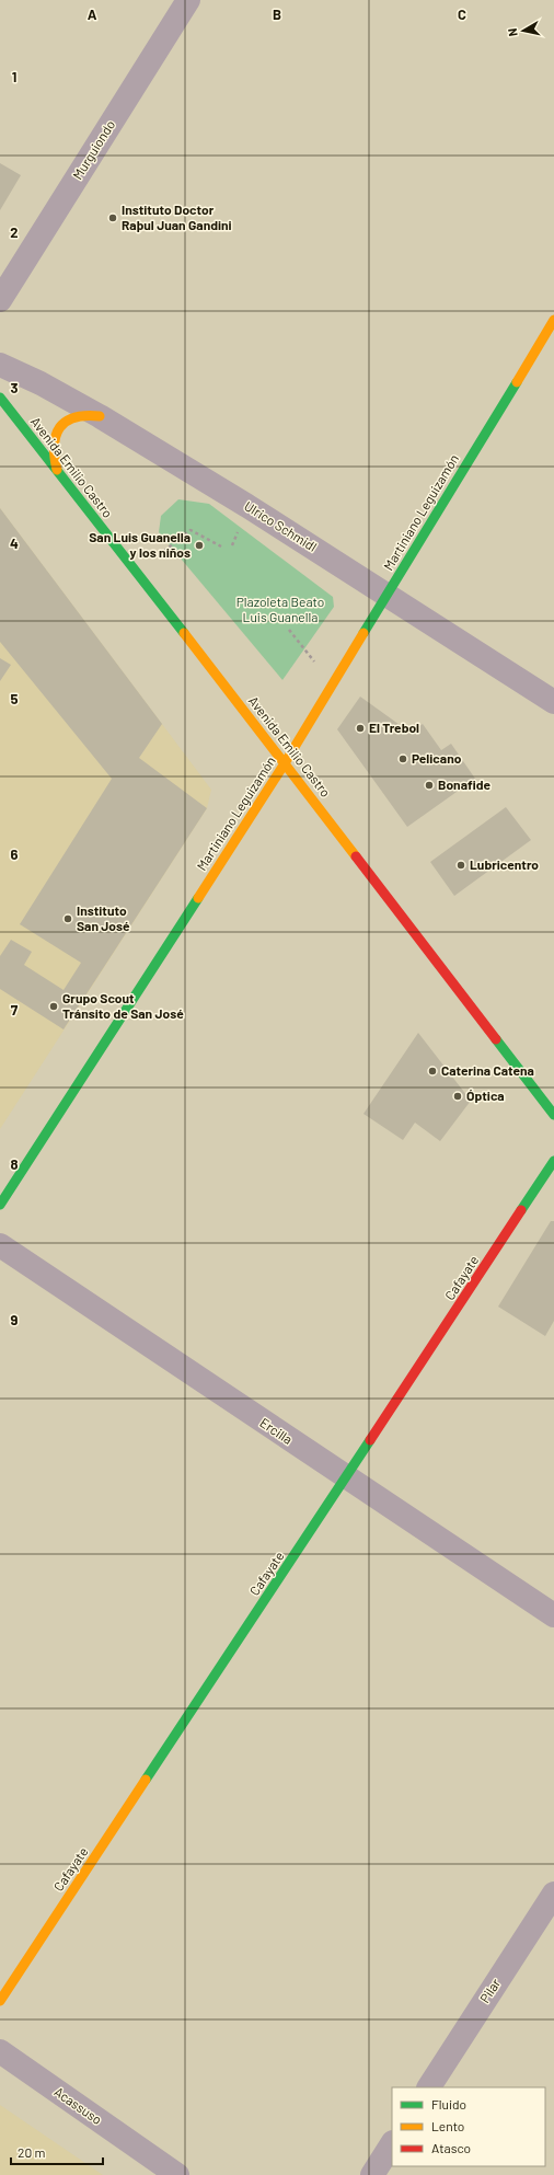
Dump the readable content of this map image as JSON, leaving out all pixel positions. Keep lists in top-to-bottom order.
{
  "streets": {
    "street": [
      "Murguiondo",
      "Avenida Emilio Castro",
      "Martiniano Leguizamón",
      "Ulrico Schmidl",
      "Cafayate",
      "Ercilla",
      "Pilar",
      "Acassuso"
    ]
  },
  "crossings": [
    ["Avenida Emilio Castro", "Martiniano Leguizamón"],
    ["Martiniano Leguizamón", "Ulrico Schmidl"],
    ["Cafayate", "Ercilla"]
  ],
  "parks": ["Plazoleta Beato Luis Guanella"],
  "places": [
    "Instituto Doctor Raþul Juan Gandini",
    "San Luis Guanella y los niños",
    "El Trebol",
    "Pelicano",
    "Bonafide",
    "Lubricentro",
    "Instituto San José",
    "Grupo Scout Tránsito de San José",
    "Caterina Catena",
    "Óptica"
  ],
  "legend": ["Fluido", "Lento", "Atasco"],
  "scale_bar": "20 m",
  "north": "left",
  "grid": {
    "columns": ["A", "B", "C"],
    "rows": [
      "1",
      "2",
      "3",
      "4",
      "5",
      "6",
      "7",
      "8",
      "9"
    ]
  }
}
